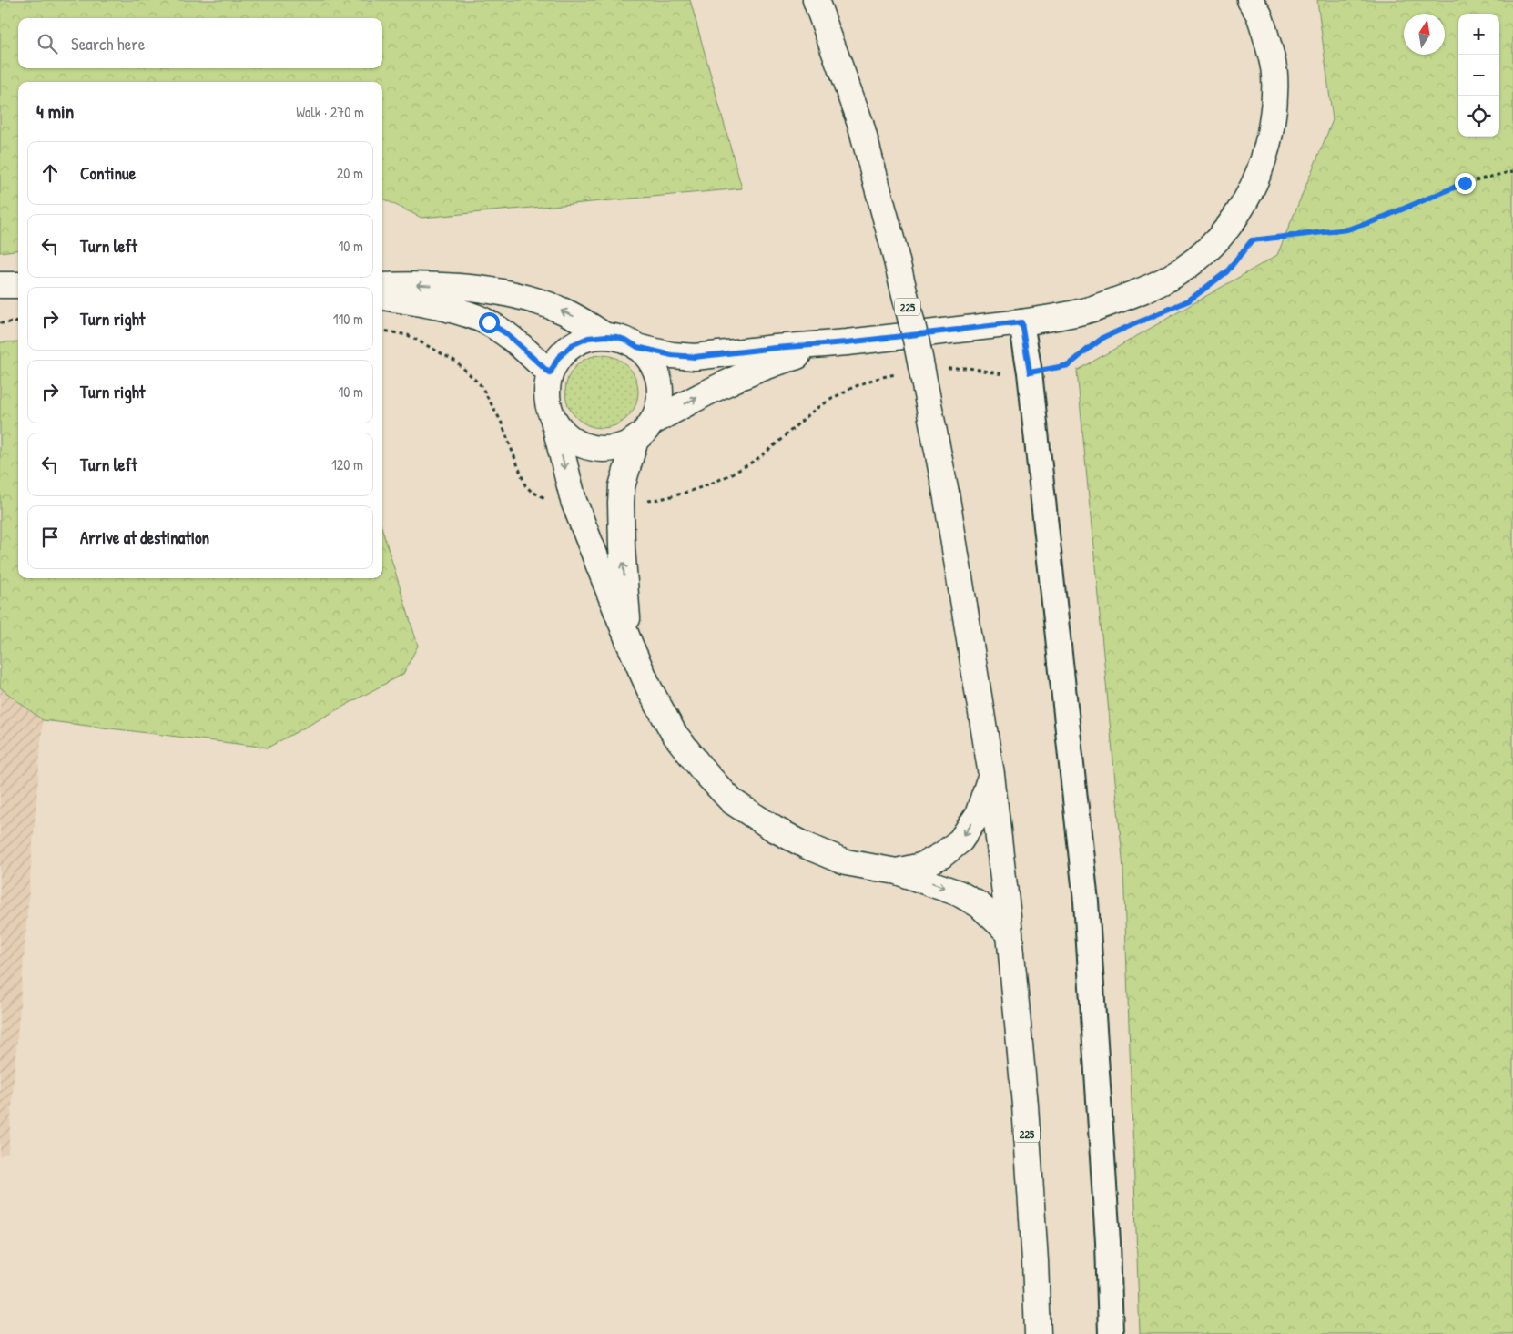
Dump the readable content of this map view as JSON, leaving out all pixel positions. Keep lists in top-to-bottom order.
{
  "streets": {
    "main road": ["225"]
  },
  "north": "top",
  "page": {
    "map_buttons": ["+", "−"],
    "search": "Search here",
    "heading": ["4 min", "Walk · 270 m"],
    "list": [
      ["Continue", "20 m"],
      ["Turn left", "10 m"],
      ["Turn right", "110 m"],
      ["Turn right", "10 m"],
      ["Turn left", "120 m"],
      "Arrive at destination"
    ]
  }
}
